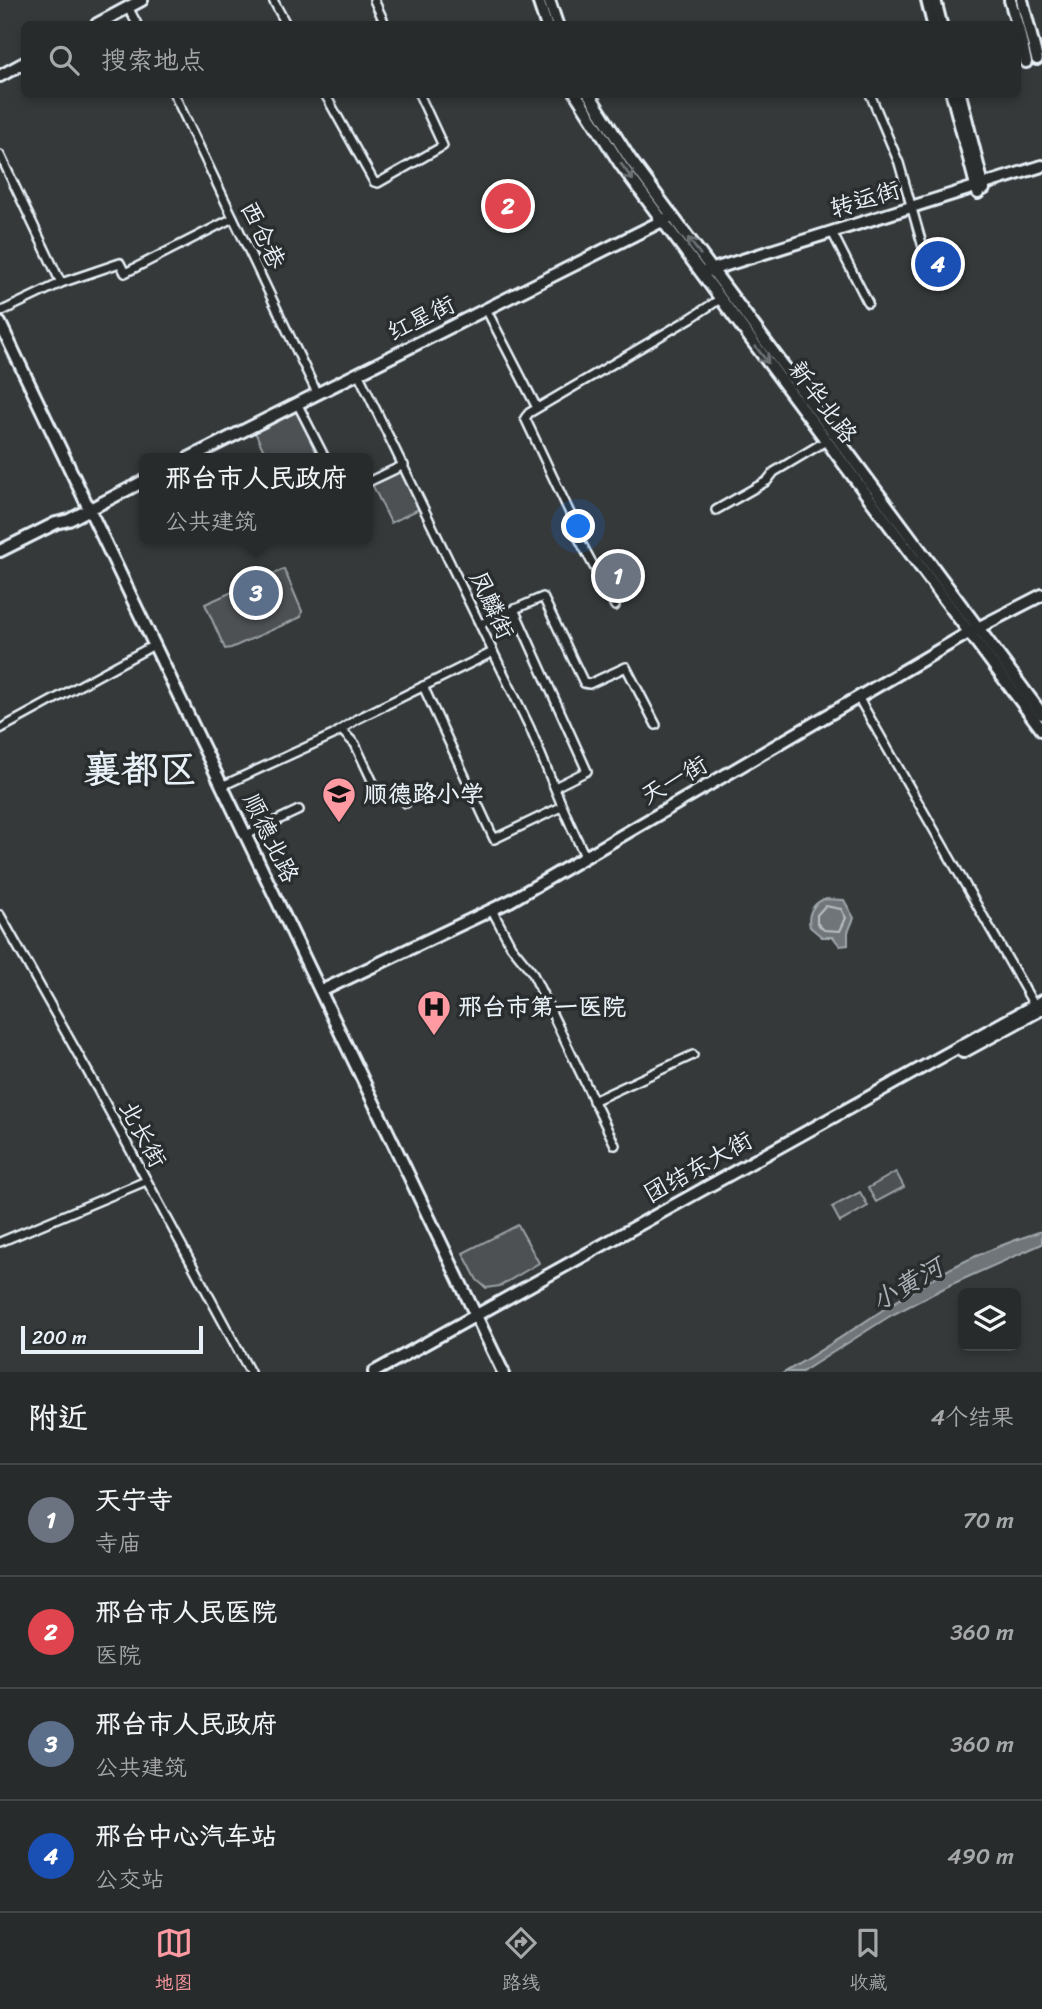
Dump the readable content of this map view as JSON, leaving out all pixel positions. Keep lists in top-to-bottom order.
{
  "streets": {
    "street": [
      "转运街",
      "西仓巷",
      "红星街",
      "新华北路",
      "凤麟街",
      "天一街",
      "顺德北路",
      "北长街",
      "团结东大街"
    ]
  },
  "crossings": [
    ["转运街", "新华北路"],
    ["西仓巷", "红星街"],
    ["红星街", "新华北路"],
    ["红星街", "凤麟街"],
    ["新华北路", "天一街"],
    ["凤麟街", "天一街"],
    ["天一街", "顺德北路"],
    ["顺德北路", "团结东大街"]
  ],
  "districts": ["襄都区"],
  "water": ["小黄河"],
  "places": {
    "school or university": ["顺德路小学"],
    "hospital": ["邢台市第一医院"]
  },
  "scale_bar": "200 m",
  "page": {
    "search": "搜索地点",
    "pins": [
      "2",
      "4",
      "1",
      "3"
    ],
    "popup": ["邢台市人民政府", "公共建筑"],
    "scale": "200 m",
    "heading": ["附近", "4个结果"],
    "list": [
      {
        "mark": "1",
        "name": "天宁寺",
        "note": "寺庙",
        "value": "70 m"
      },
      {
        "mark": "2",
        "name": "邢台市人民医院",
        "note": "医院",
        "value": "360 m"
      },
      {
        "mark": "3",
        "name": "邢台市人民政府",
        "note": "公共建筑",
        "value": "360 m"
      },
      {
        "mark": "4",
        "name": "邢台中心汽车站",
        "note": "公交站",
        "value": "490 m"
      }
    ],
    "nav": ["地图", "路线", "收藏"]
  }
}
